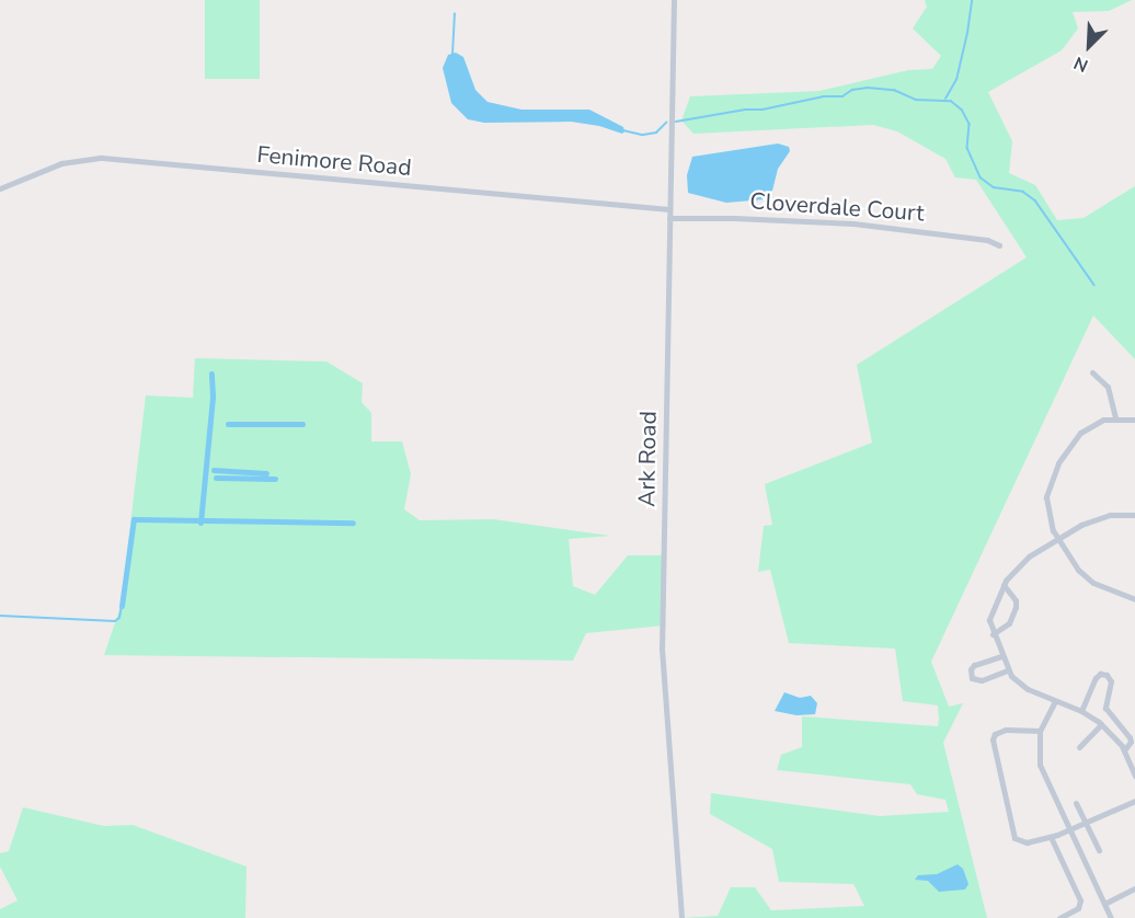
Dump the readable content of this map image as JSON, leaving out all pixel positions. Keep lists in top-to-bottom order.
{
  "streets": {
    "street": ["Fenimore Road", "Cloverdale Court", "Ark Road"]
  },
  "crossings": [
    ["Fenimore Road", "Ark Road"],
    ["Cloverdale Court", "Ark Road"]
  ],
  "north": "bottom left"
}
